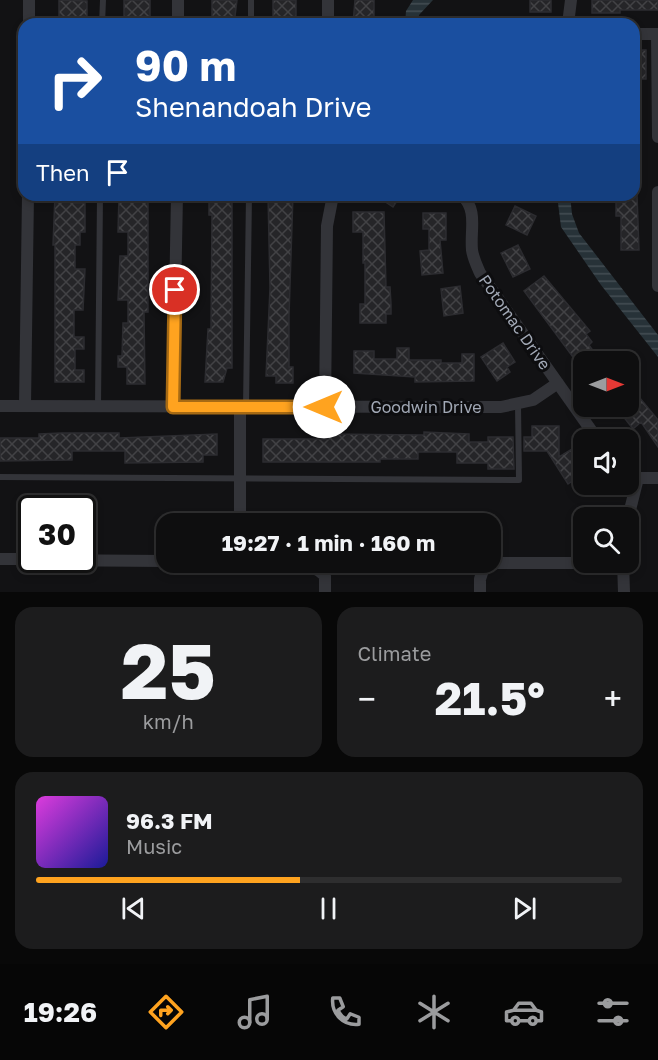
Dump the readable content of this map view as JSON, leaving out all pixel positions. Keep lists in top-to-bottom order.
{
  "streets": {
    "street": ["Potomac Drive", "Goodwin Drive"]
  },
  "crossings": [
    ["Potomac Drive", "Goodwin Drive"]
  ],
  "north": "right",
  "page": {
    "turn": ["90 m", "Shenandoah Drive"],
    "then": "Then",
    "limit": "30",
    "trip": "19:27 · 1 min · 160 m",
    "tile": [
      ["25", "km/h"],
      "Climate"
    ],
    "heat": ["−", "21.5°", "+"],
    "song": ["96.3 FM", "Music"],
    "tabs": "19:26"
  }
}
